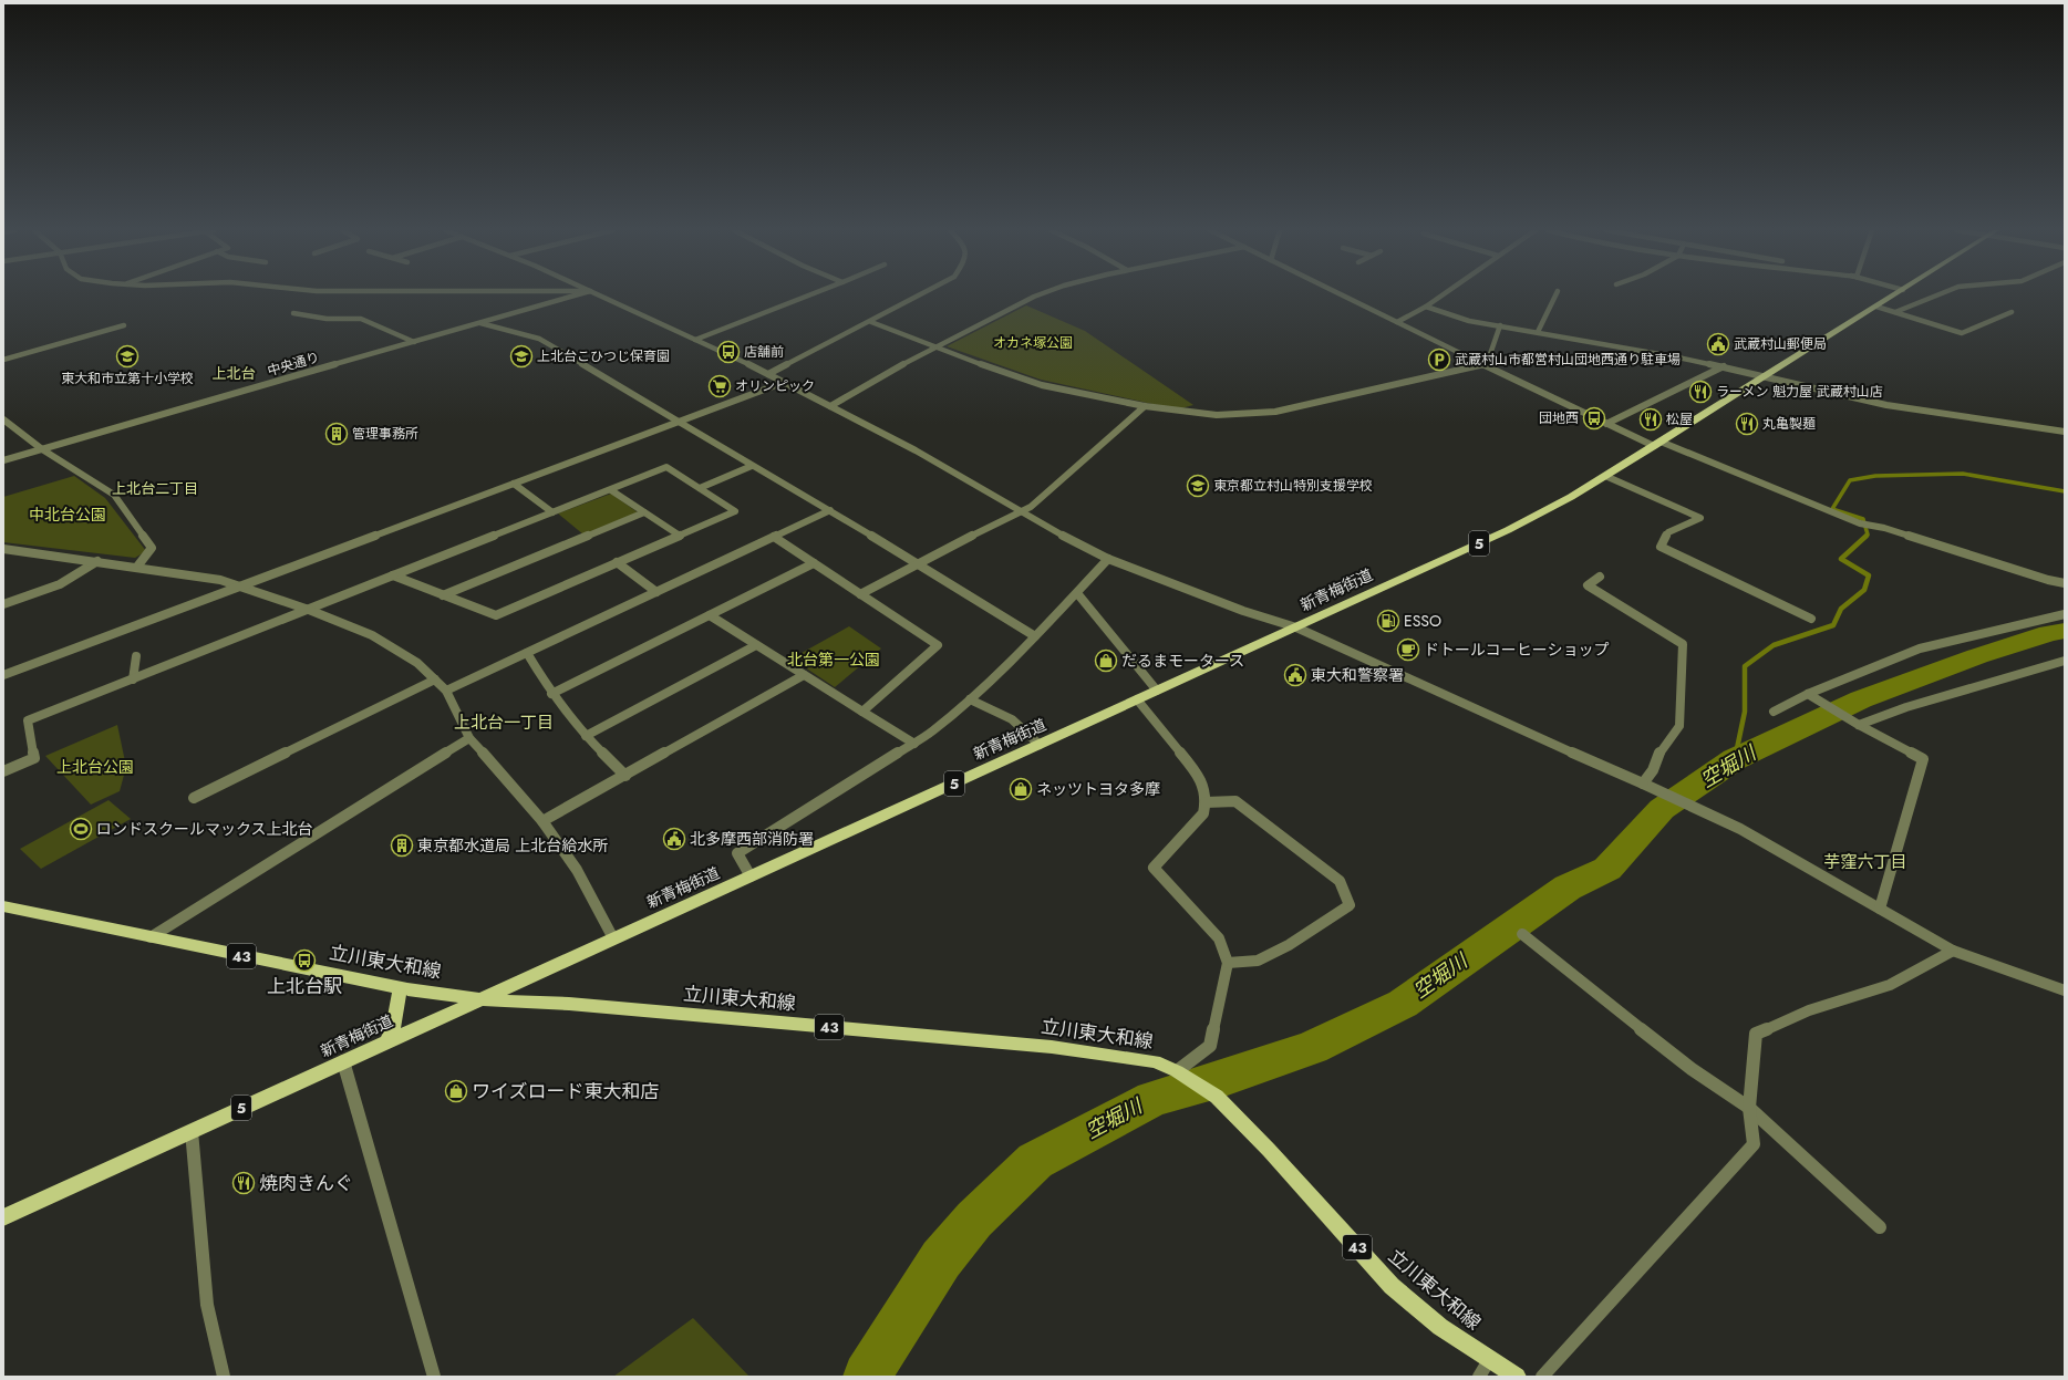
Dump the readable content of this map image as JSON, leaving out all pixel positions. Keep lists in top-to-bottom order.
{
  "streets": {
    "main road": [
      "5",
      "新青梅街道",
      "43",
      "立川東大和線"
    ],
    "street": ["中央通り"]
  },
  "crossings": [
    ["新青梅街道", "立川東大和線"]
  ],
  "districts": [
    "上北台",
    "上北台二丁目",
    "上北台一丁目",
    "芋窪六丁目"
  ],
  "water": ["空堀川"],
  "parks": [
    "オカネ塚公園",
    "中北台公園",
    "北台第一公園",
    "上北台公園"
  ],
  "places": {
    "public building": ["武蔵村山郵便局", "東大和警察署", "北多摩西部消防署"],
    "bus stop": ["店舗前", "団地西", "上北台駅"],
    "school or university": ["東大和市立第十小学校", "上北台こひつじ保育園", "東京都立村山特別支援学校"],
    "parking": ["武蔵村山市都営村山団地西通り駐車場"],
    "supermarket": ["オリンピック"],
    "restaurant": [
      "ラーメン 魁力屋 武蔵村山店",
      "松屋",
      "丸亀製麺",
      "焼肉きんぐ"
    ],
    "building": ["管理事務所", "東京都水道局 上北台給水所"],
    "fuel station": ["ESSO"],
    "cafe": ["ドトールコーヒーショップ"],
    "shop": ["だるまモータース", "ネッツトヨタ多摩", "ワイズロード東大和店"],
    "sports": ["ロンドスクールマックス上北台"]
  }
}
